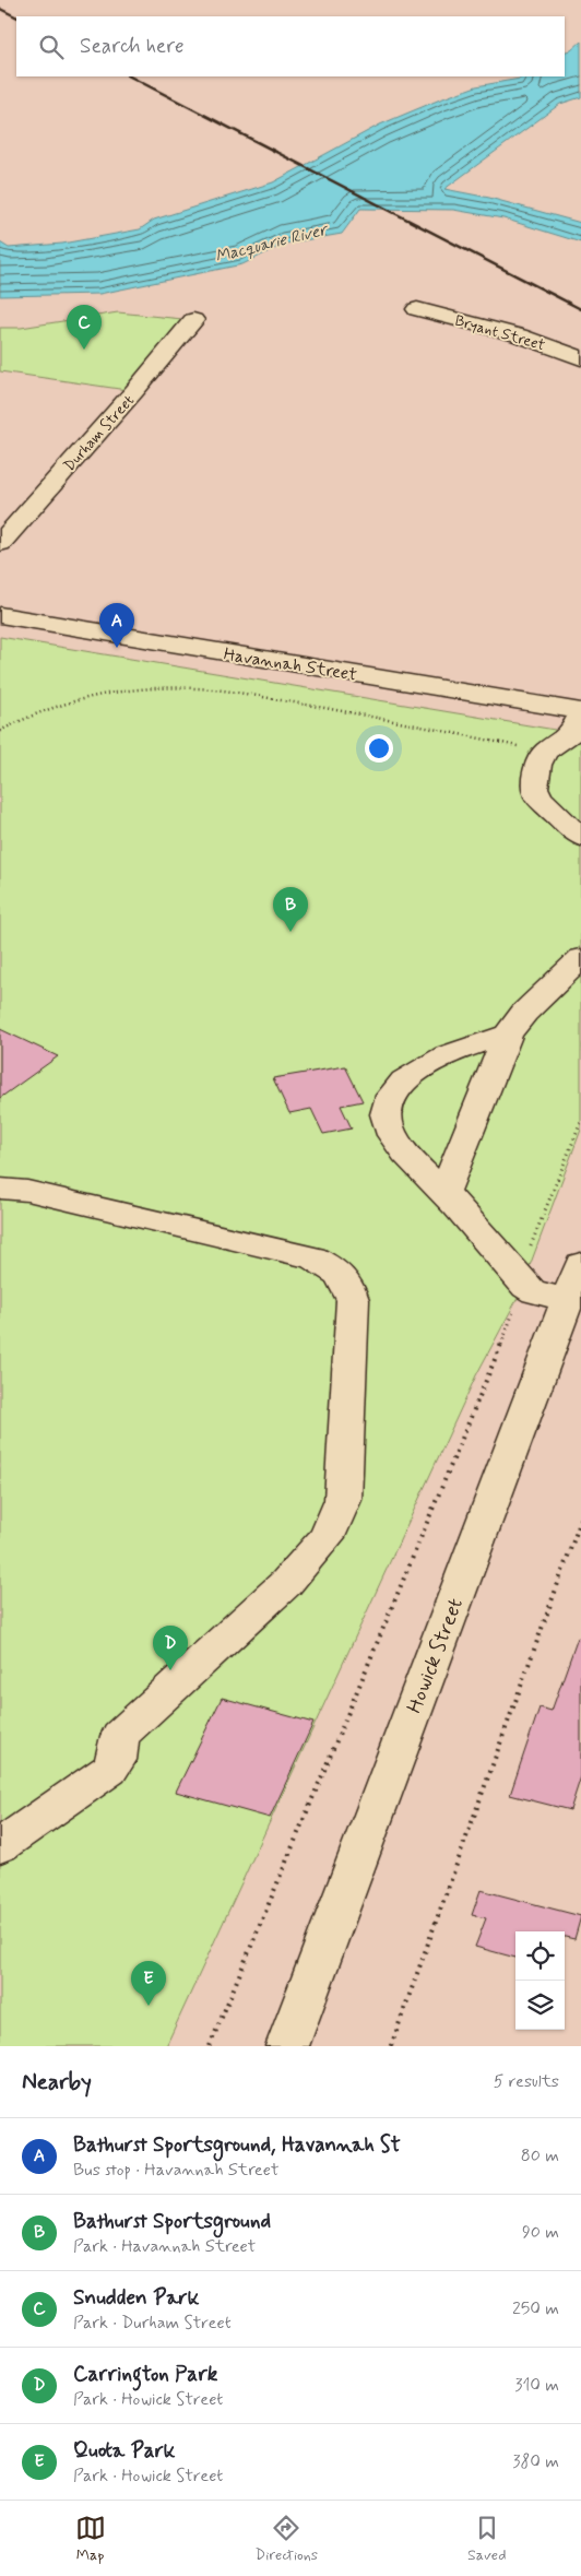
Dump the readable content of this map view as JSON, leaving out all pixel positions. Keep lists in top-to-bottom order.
{
  "streets": {
    "street": [
      "Bryant Street",
      "Durham Street",
      "Havannah Street",
      "Howick Street"
    ]
  },
  "water": ["Macquarie River"],
  "page": {
    "search": "Search here",
    "pins": [
      "C",
      "A",
      "B",
      "D",
      "E"
    ],
    "heading": ["Nearby", "5 results"],
    "list": [
      {
        "mark": "A",
        "name": "Bathurst Sportsground, Havannah St",
        "note": "Bus stop · Havannah Street",
        "value": "80 m"
      },
      {
        "mark": "B",
        "name": "Bathurst Sportsground",
        "note": "Park · Havannah Street",
        "value": "90 m"
      },
      {
        "mark": "C",
        "name": "Snudden Park",
        "note": "Park · Durham Street",
        "value": "250 m"
      },
      {
        "mark": "D",
        "name": "Carrington Park",
        "note": "Park · Howick Street",
        "value": "310 m"
      },
      {
        "mark": "E",
        "name": "Quota Park",
        "note": "Park · Howick Street",
        "value": "380 m"
      }
    ],
    "nav": ["Map", "Directions", "Saved"]
  }
}
